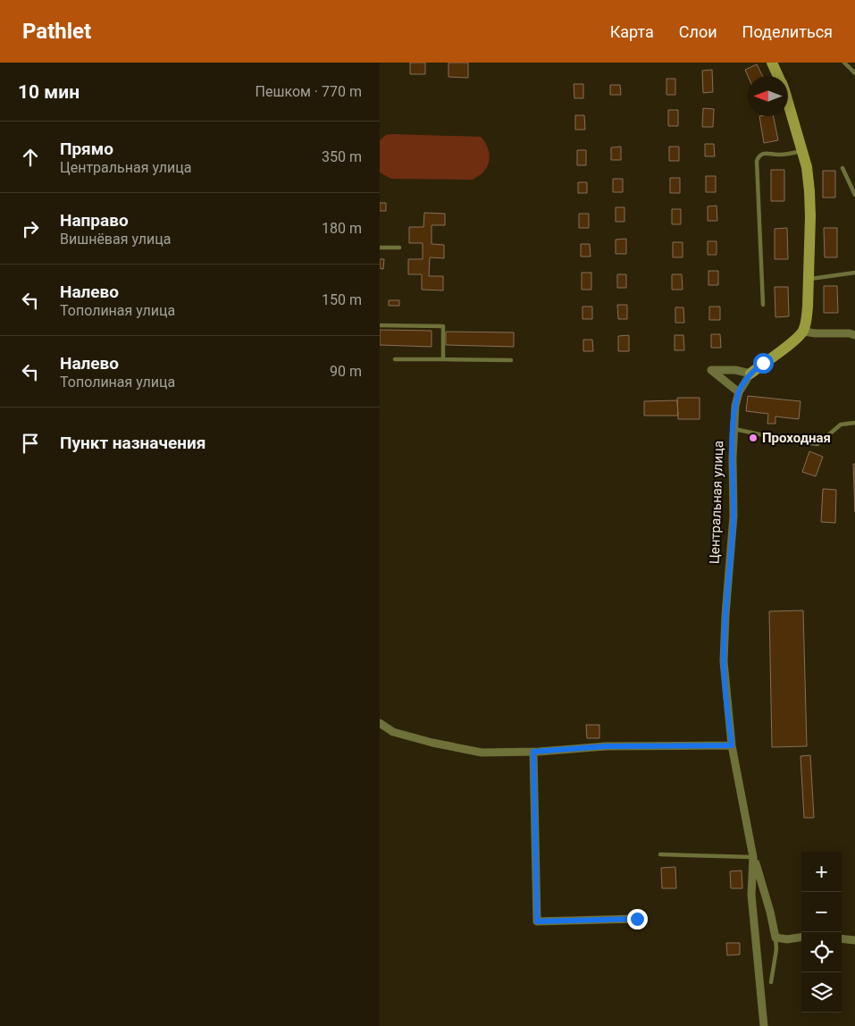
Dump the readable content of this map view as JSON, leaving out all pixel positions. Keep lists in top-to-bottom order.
{
  "streets": {
    "street": ["Центральная улица"]
  },
  "places": ["Проходная"],
  "north": "left",
  "page": {
    "header": "Pathlet",
    "nav": ["Карта", "Слои", "Поделиться"],
    "heading": ["10 мин", "Пешком · 770 m"],
    "list": [
      ["Прямо", "Центральная улица", "350 m"],
      ["Направо", "Вишнёвая улица", "180 m"],
      ["Налево", "Тополиная улица", "150 m"],
      ["Налево", "Тополиная улица", "90 m"],
      "Пункт назначения"
    ],
    "map_buttons": ["+", "−"]
  }
}
